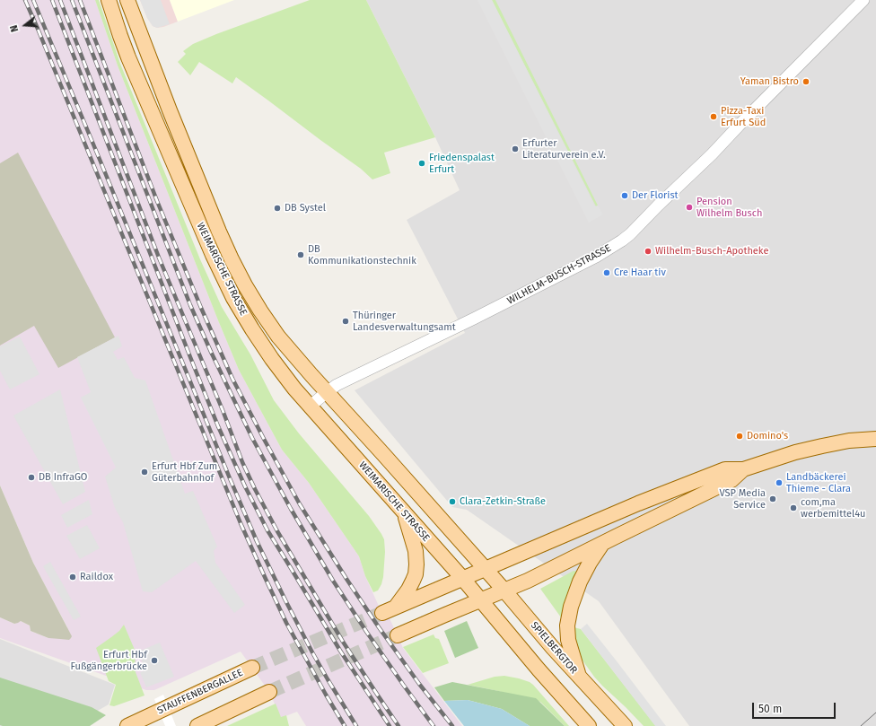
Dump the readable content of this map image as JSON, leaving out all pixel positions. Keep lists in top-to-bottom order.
{
  "streets": {
    "main road": ["WEIMARISCHE STRASSE", "SPIELBERGTOR", "STAUFFENBERGALLEE"],
    "street": ["WILHELM-BUSCH-STRASSE"]
  },
  "crossings": [
    ["WEIMARISCHE STRASSE", "WILHELM-BUSCH-STRASSE"],
    ["WEIMARISCHE STRASSE", "SPIELBERGTOR"]
  ],
  "places": [
    "Yaman Bistro",
    "Pizza-Taxi Erfurt Süd",
    "Erfurter Literaturverein e.V.",
    "Friedenspalast Erfurt",
    "Der Florist",
    "Pension Wilhelm Busch",
    "DB Systel",
    "Wilhelm-Busch-Apotheke",
    "DB Kommunikationstechnik",
    "Cre Haar tiv",
    "Thüringer Landesverwaltungsamt",
    "Domino's",
    "Erfurt Hbf Zum Güterbahnhof",
    "DB InfraGO",
    "Landbäckerei Thieme - Clara",
    "VSP Media Service",
    "Clara-Zetkin-Straße",
    "com,ma werbemittel4u",
    "Raildox",
    "Erfurt Hbf Fußgängerbrücke"
  ],
  "scale_bar": "50 m",
  "north": "left"
}
